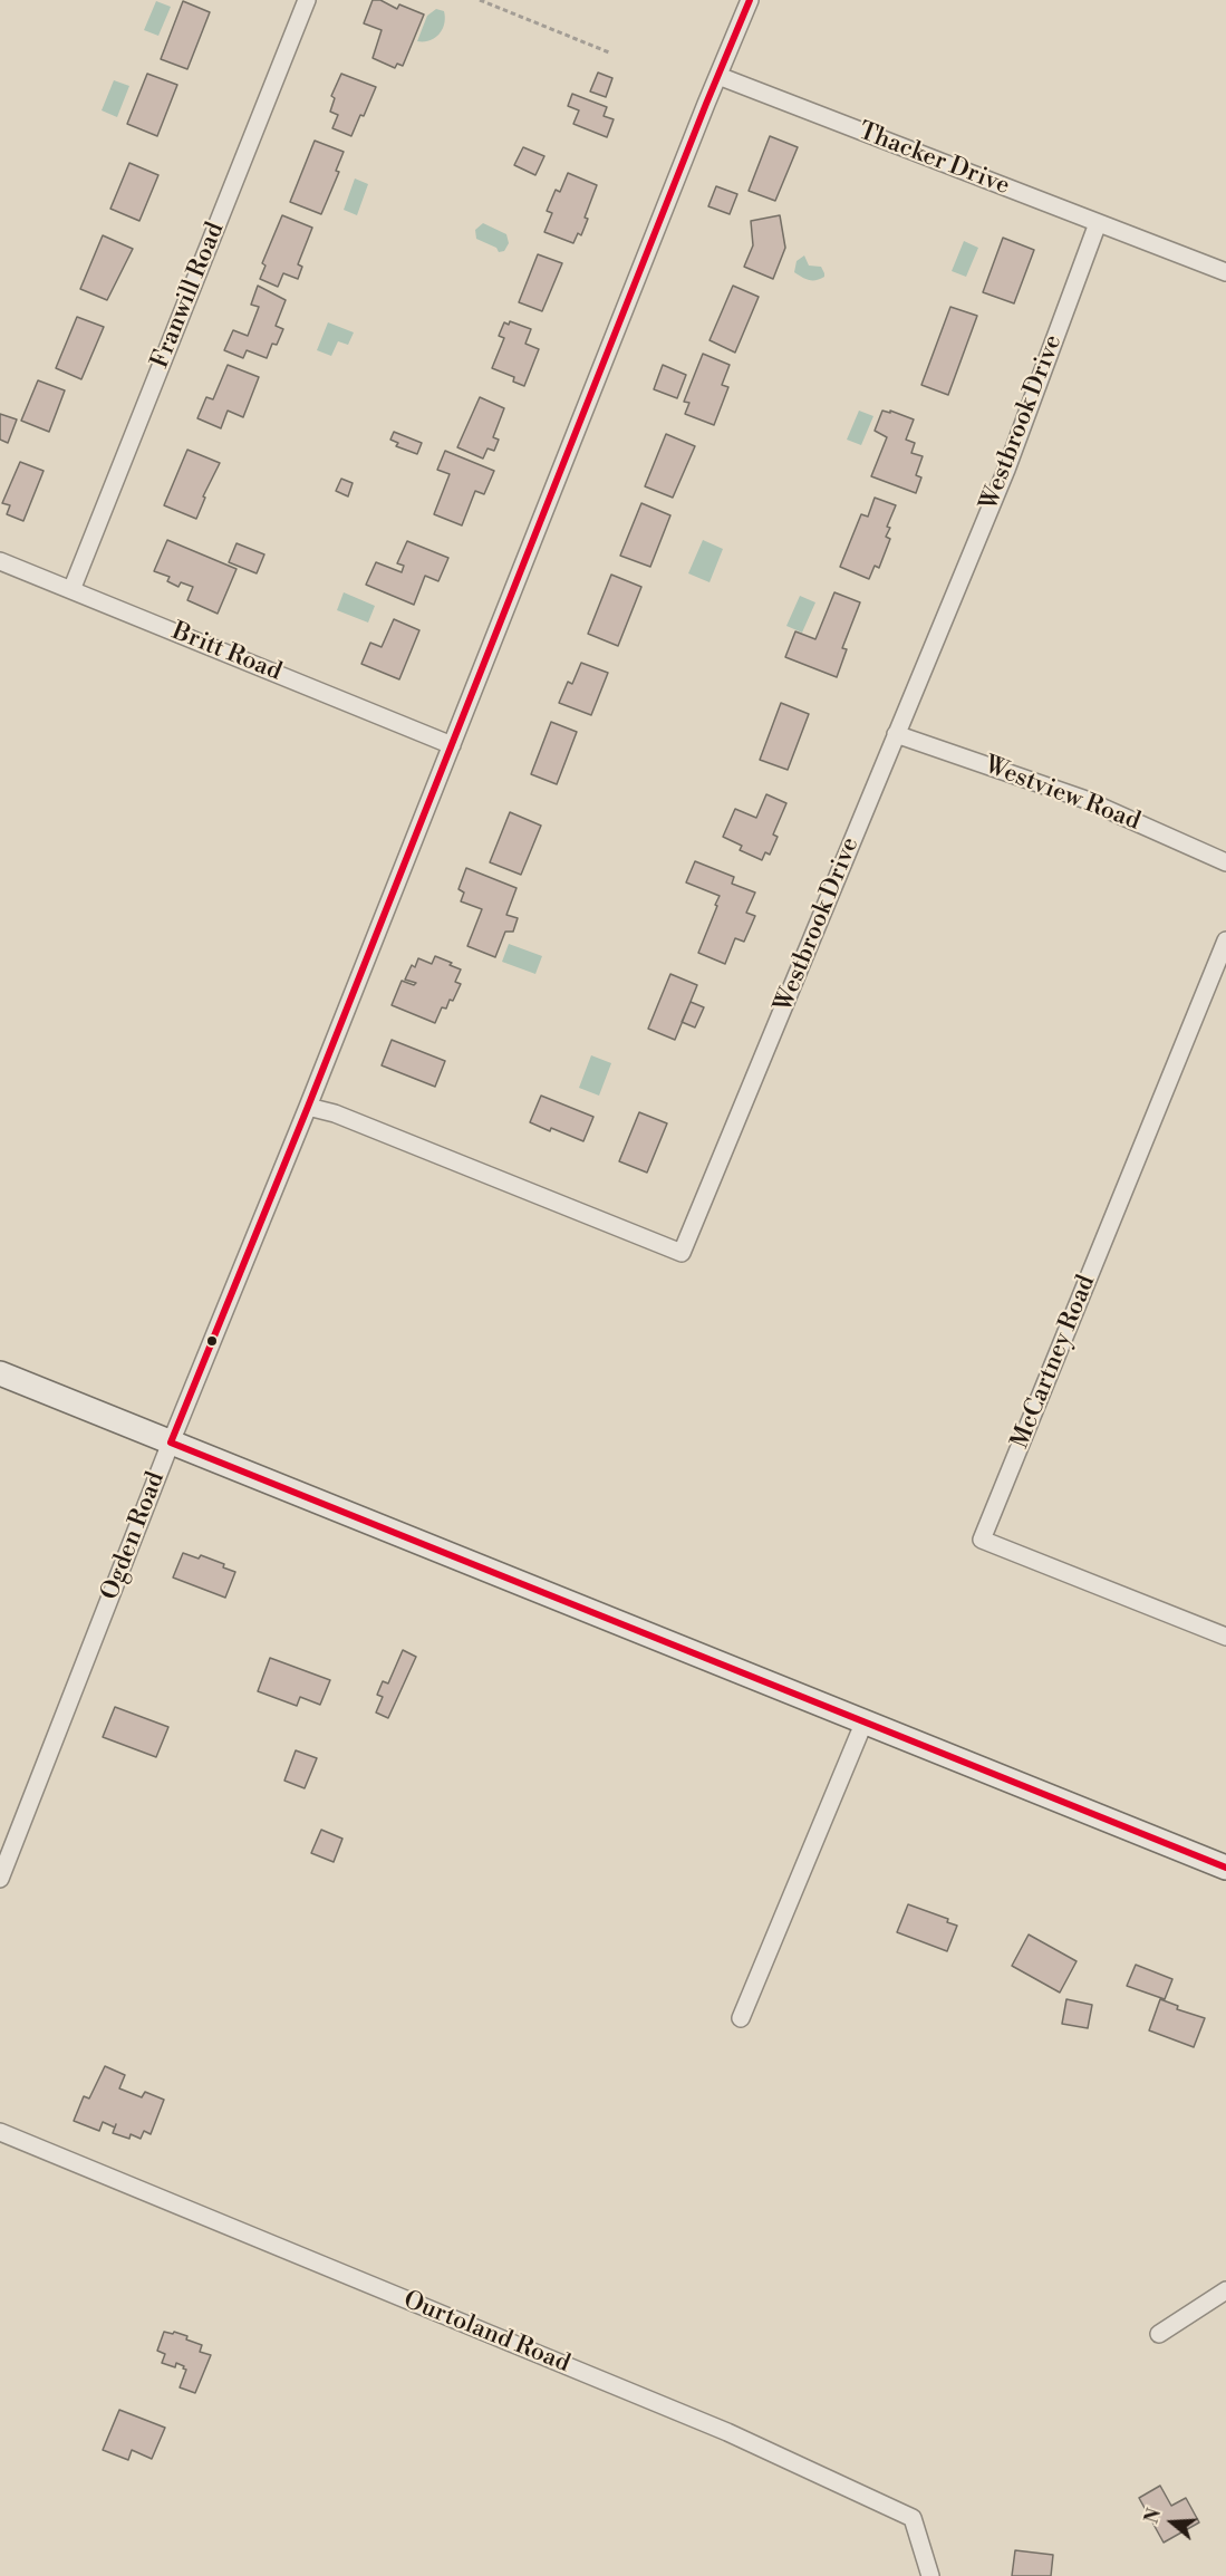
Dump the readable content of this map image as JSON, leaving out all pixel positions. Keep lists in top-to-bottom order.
{
  "streets": {
    "street": [
      "Thacker Drive",
      "Franwill Road",
      "Westbrook Drive",
      "Britt Road",
      "Westview Road",
      "McCartney Road",
      "Ogden Road",
      "Ourtoland Road"
    ]
  },
  "crossings": [
    ["Thacker Drive", "Westbrook Drive"],
    ["Thacker Drive", "Ogden Road"],
    ["Franwill Road", "Britt Road"],
    ["Westbrook Drive", "Westview Road"],
    ["Westbrook Drive", "Ogden Road"],
    ["Britt Road", "Ogden Road"]
  ],
  "north": "left"
}
